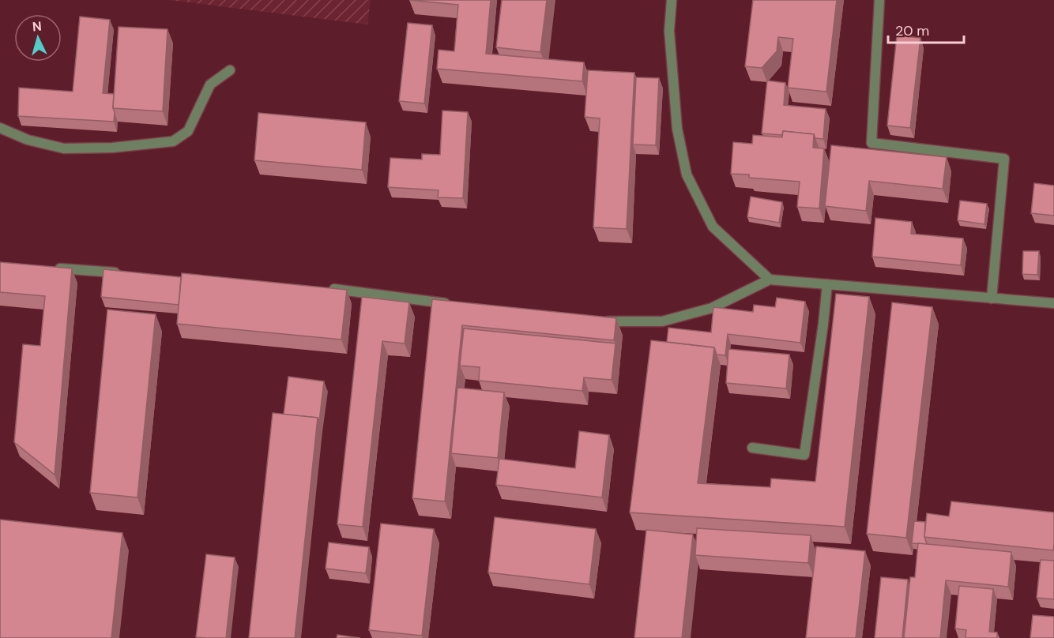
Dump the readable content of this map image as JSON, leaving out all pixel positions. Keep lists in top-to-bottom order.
{
  "scale_bar": "20 m",
  "north": "top"
}
